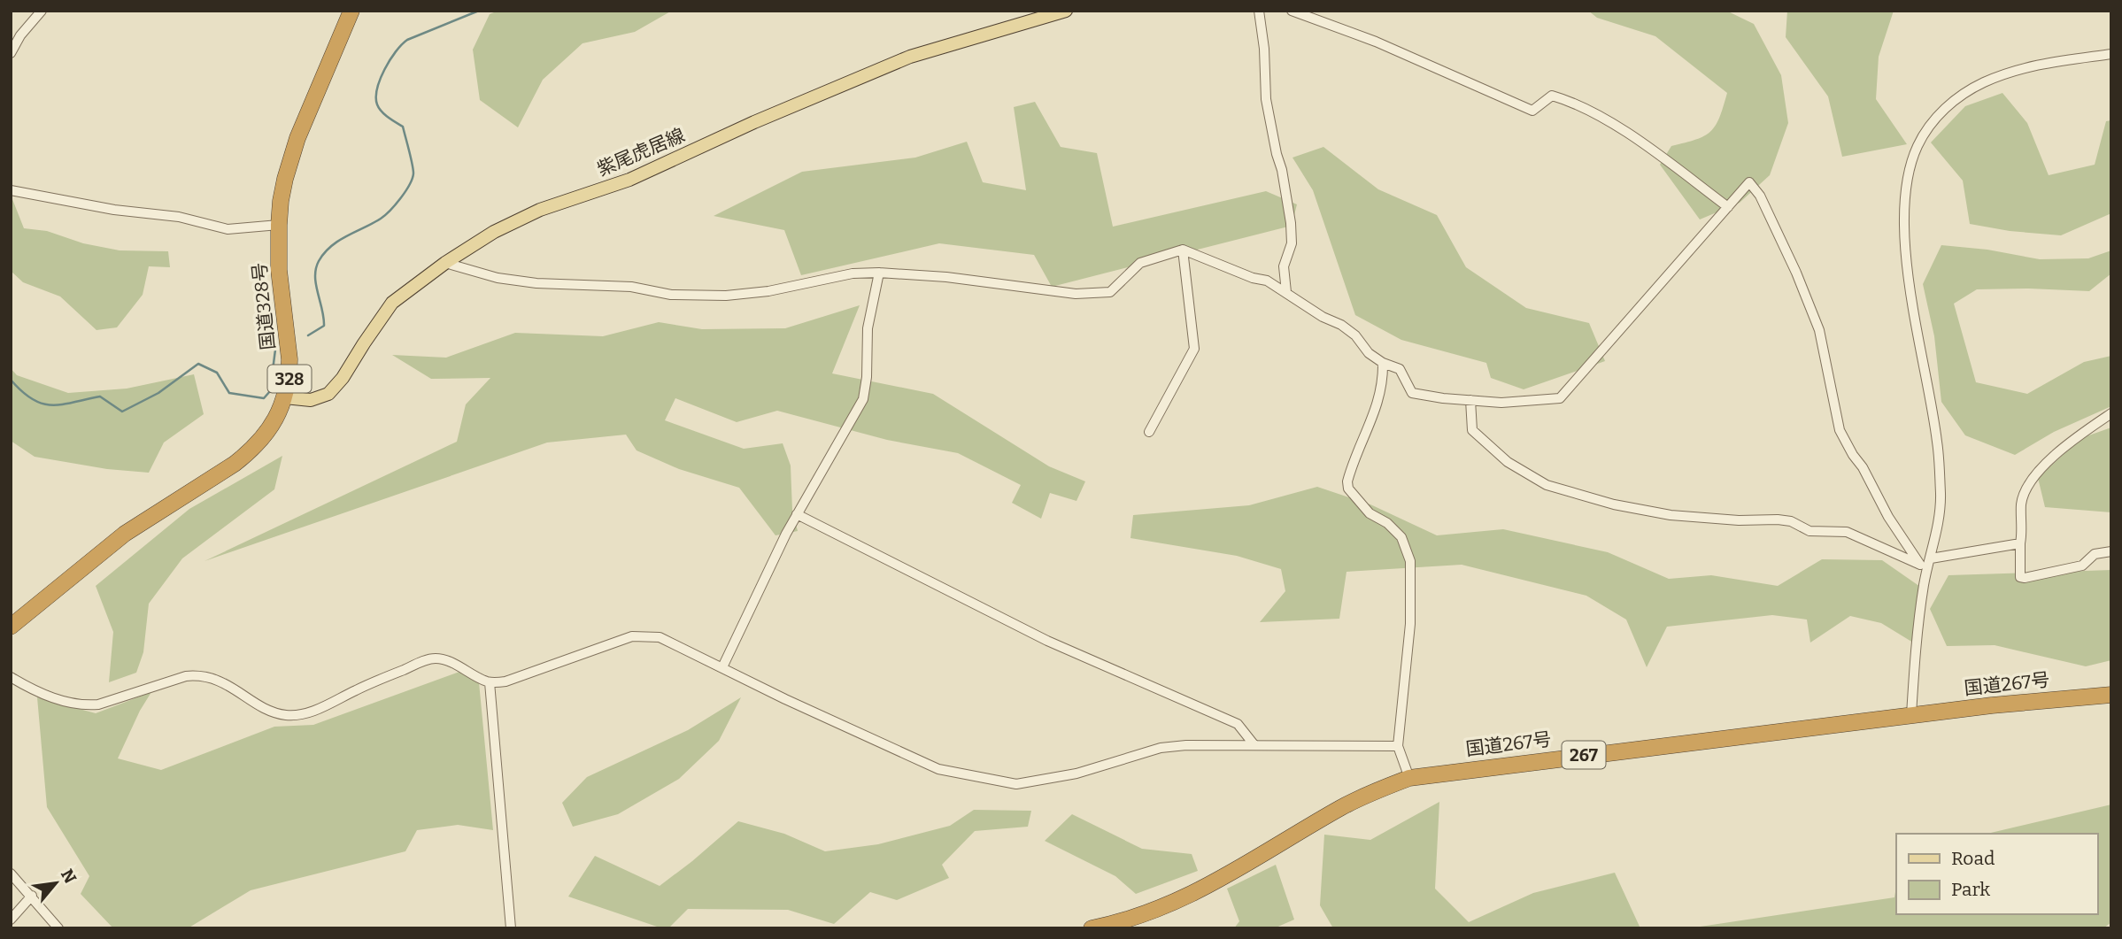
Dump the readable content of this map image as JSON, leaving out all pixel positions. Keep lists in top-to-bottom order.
{
  "streets": {
    "highway": [
      "国道328号",
      "328",
      "国道267号",
      "267"
    ],
    "main road": ["紫尾虎居線"]
  },
  "crossings": [
    ["紫尾虎居線", "国道328号"]
  ],
  "legend": ["Road", "Park"],
  "north": "top right"
}
